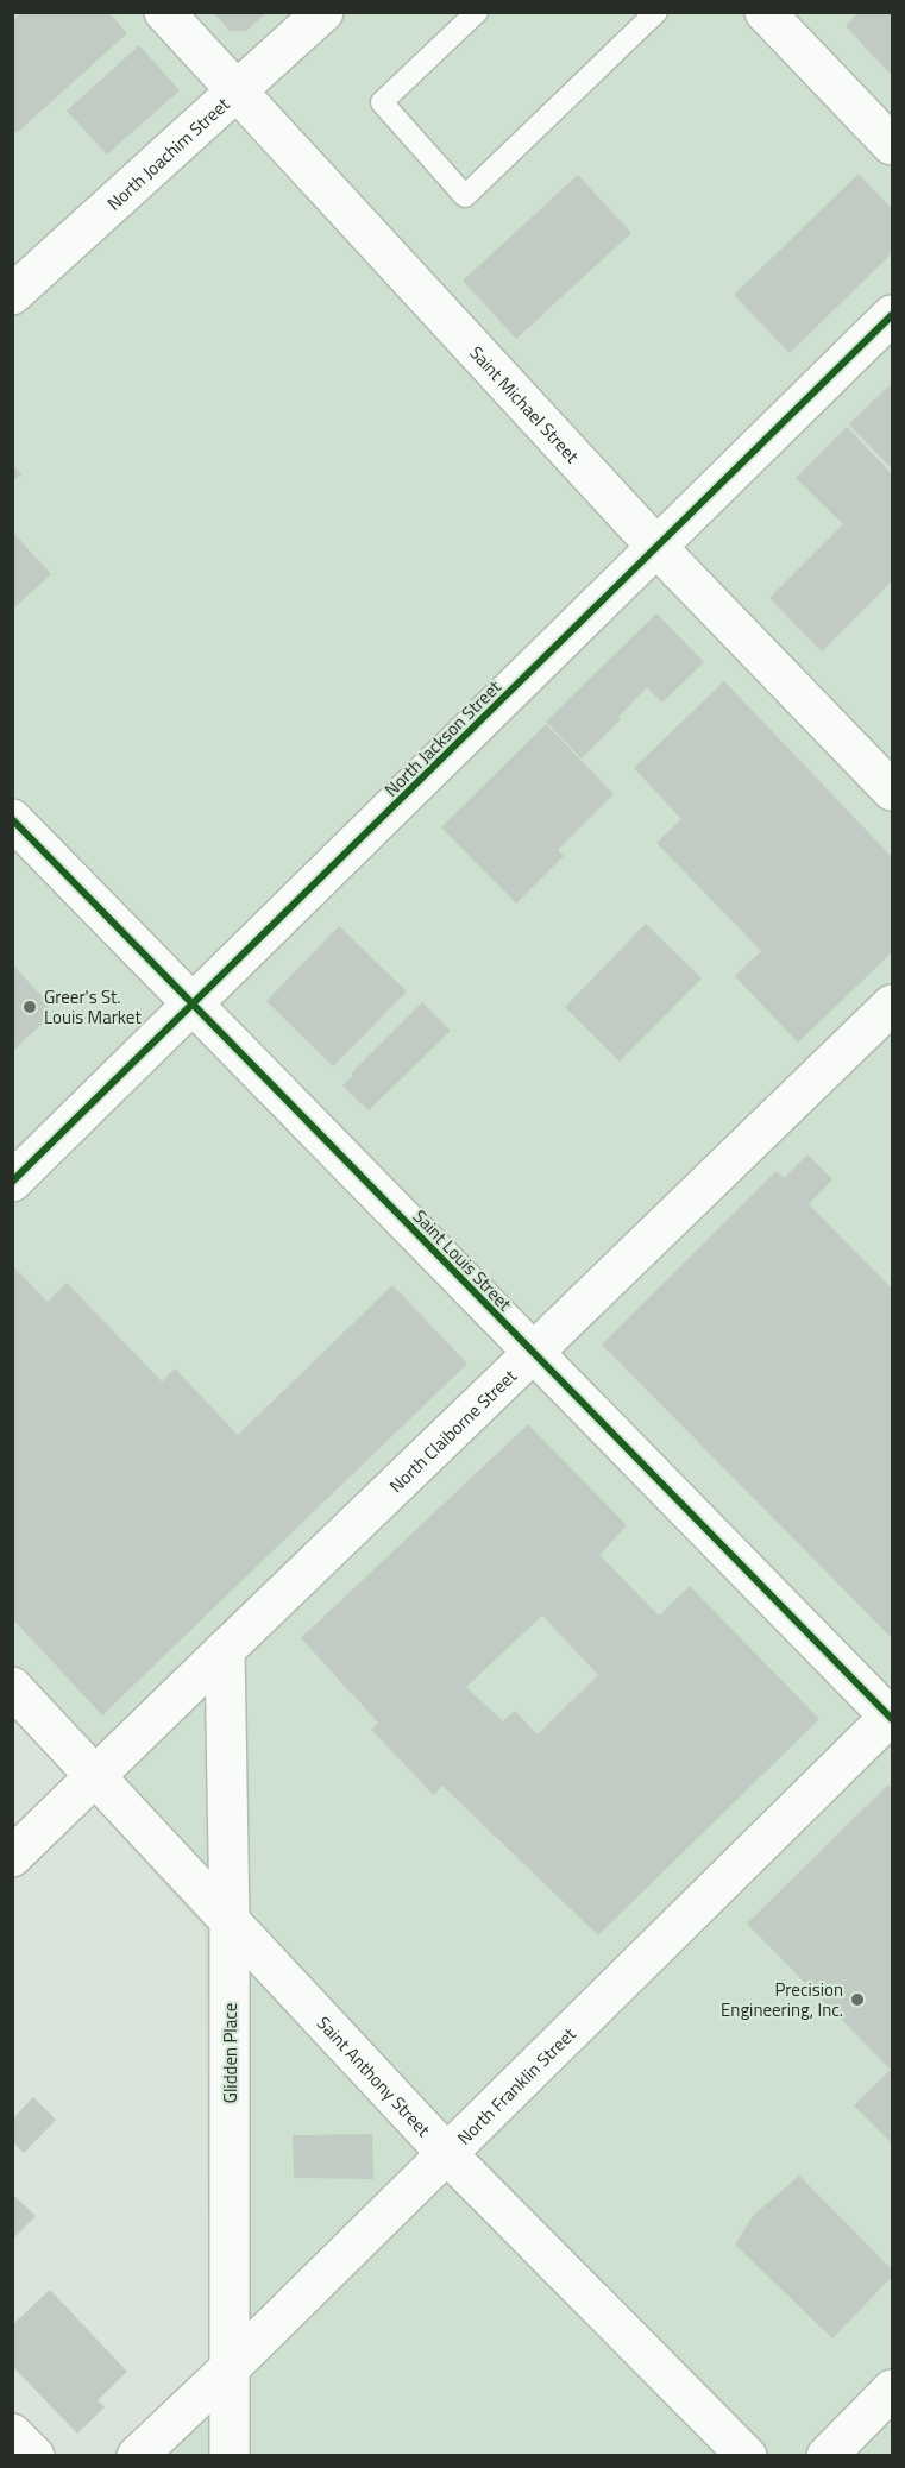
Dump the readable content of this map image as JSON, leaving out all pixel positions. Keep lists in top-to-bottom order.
{
  "streets": {
    "street": [
      "North Joachim Street",
      "Saint Michael Street",
      "North Jackson Street",
      "Saint Louis Street",
      "North Claiborne Street",
      "Glidden Place",
      "Saint Anthony Street",
      "North Franklin Street"
    ]
  },
  "crossings": [
    ["North Joachim Street", "Saint Michael Street"],
    ["Saint Michael Street", "North Jackson Street"],
    ["North Jackson Street", "Saint Louis Street"],
    ["Saint Louis Street", "North Claiborne Street"],
    ["Saint Louis Street", "North Franklin Street"],
    ["North Claiborne Street", "Glidden Place"],
    ["North Claiborne Street", "Saint Anthony Street"],
    ["Glidden Place", "Saint Anthony Street"],
    ["Glidden Place", "North Franklin Street"],
    ["Saint Anthony Street", "North Franklin Street"]
  ],
  "places": ["Greer's St. Louis Market", "Precision Engineering, Inc."]
}
